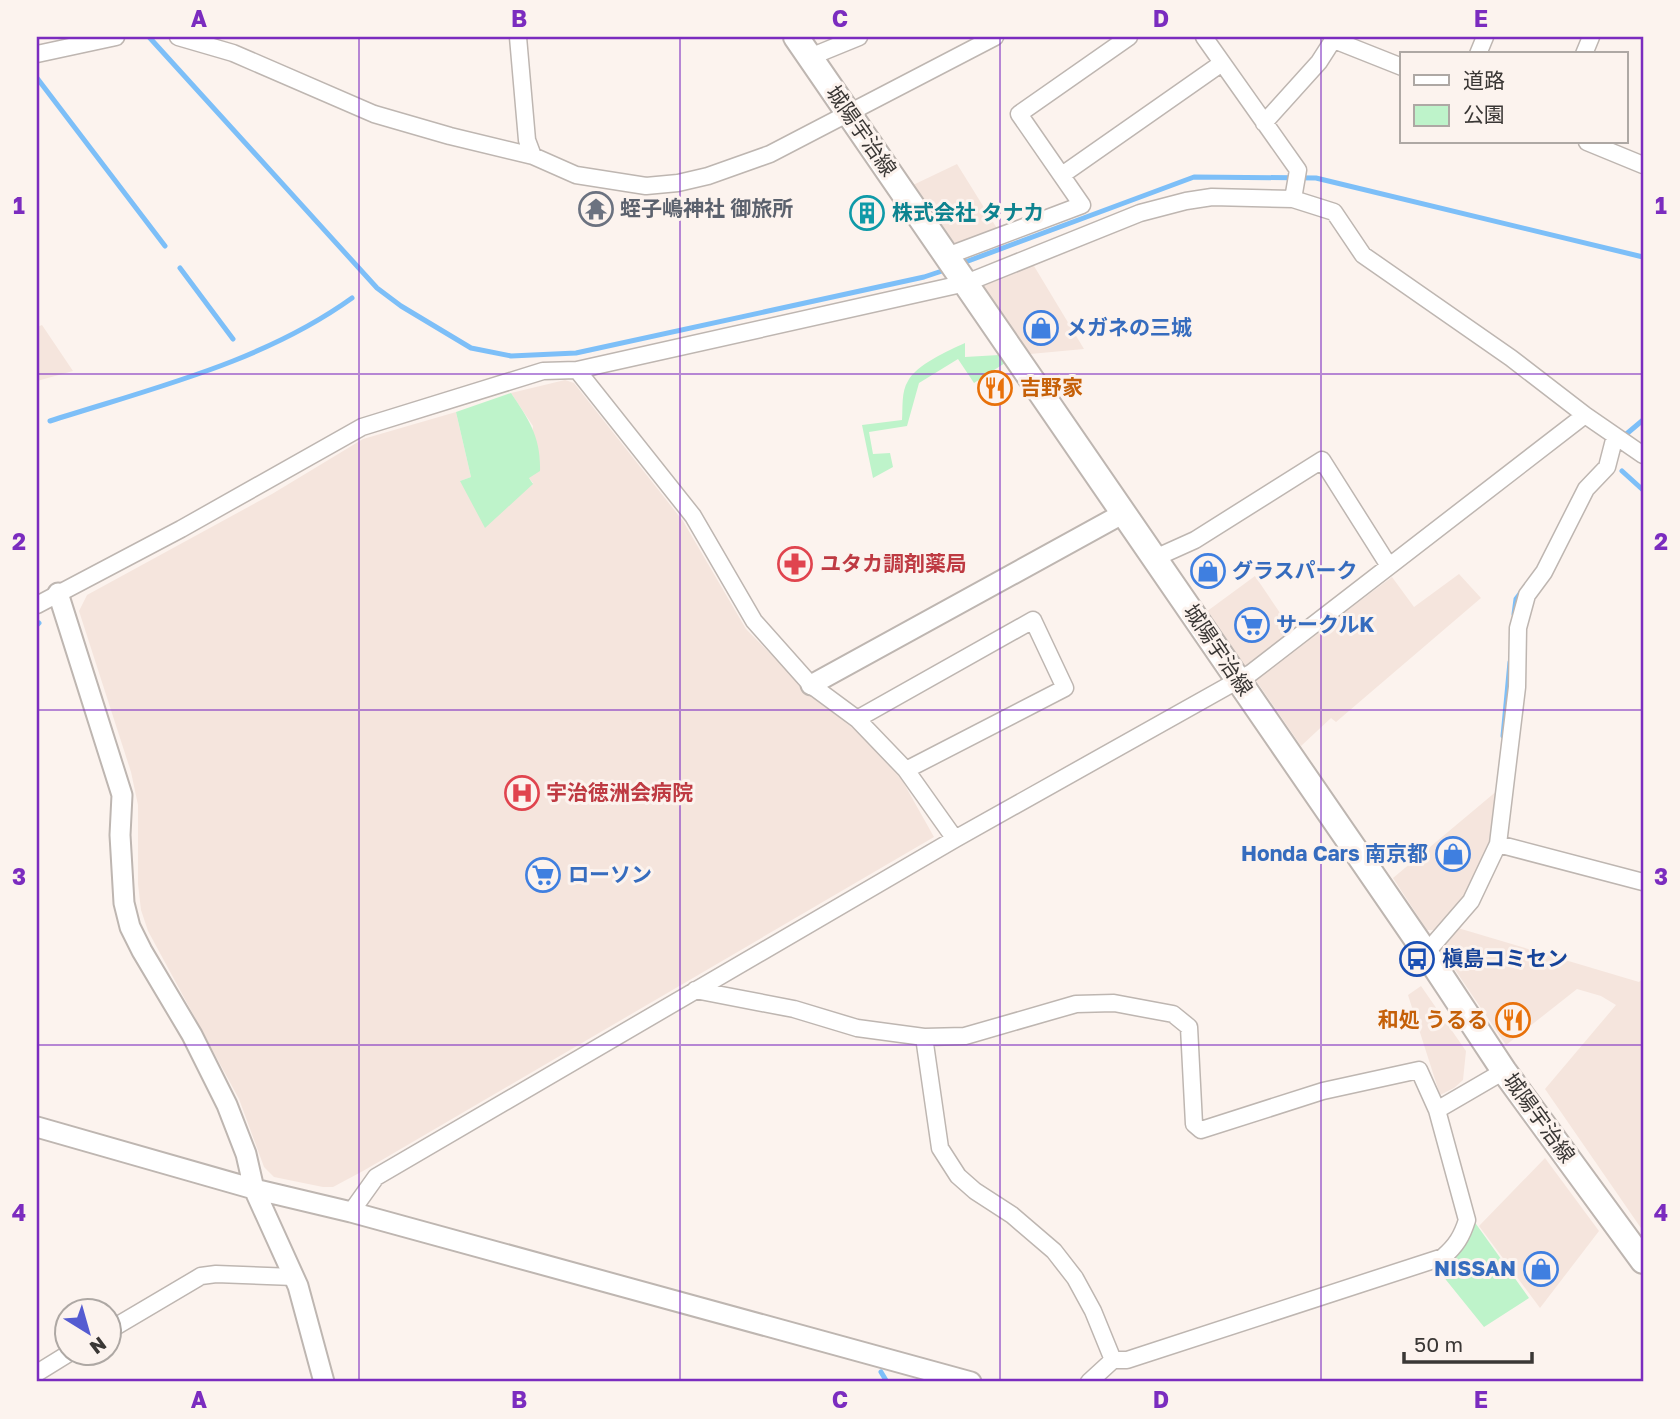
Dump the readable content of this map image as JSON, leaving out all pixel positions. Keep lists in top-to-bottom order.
{
  "streets": {
    "main road": ["城陽宇治線"]
  },
  "places": {
    "temple": ["蛭子嶋神社 御旅所"],
    "building": ["株式会社 タナカ"],
    "shop": [
      "メガネの三城",
      "グラスパーク",
      "Honda Cars 南京都",
      "NISSAN"
    ],
    "restaurant": ["吉野家", "和処 うるる"],
    "pharmacy": ["ユタカ調剤薬局"],
    "supermarket": ["サークルK", "ローソン"],
    "hospital": ["宇治徳洲会病院"],
    "bus stop": ["槇島コミセン"]
  },
  "legend": ["道路", "公園"],
  "scale_bar": "50 m",
  "north": "bottom right",
  "grid": {
    "columns": [
      "A",
      "B",
      "C",
      "D",
      "E"
    ],
    "rows": [
      "1",
      "2",
      "3",
      "4"
    ]
  }
}
